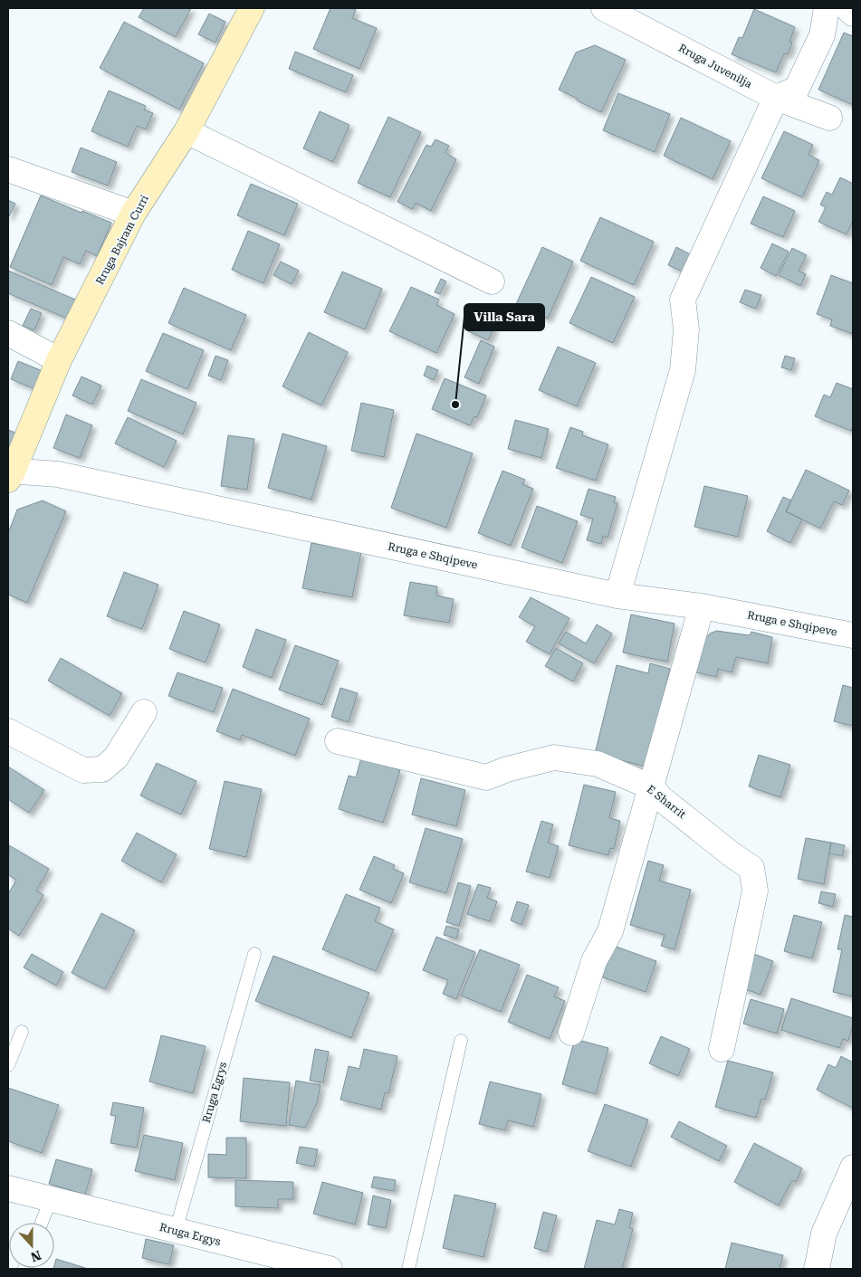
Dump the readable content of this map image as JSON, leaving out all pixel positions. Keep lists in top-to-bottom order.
{
  "streets": {
    "main road": ["Rruga Bajram Curri"],
    "street": [
      "Rruga Juvenilja",
      "Rruga e Shqipeve",
      "E Sharrit",
      "Rruga Ergys"
    ],
    "lane": ["Rruga Egrys"]
  },
  "crossings": [
    ["Rruga Bajram Curri", "Rruga e Shqipeve"],
    ["Rruga Egrys", "Rruga Ergys"]
  ],
  "places": ["Villa Sara"],
  "north": "bottom"
}
